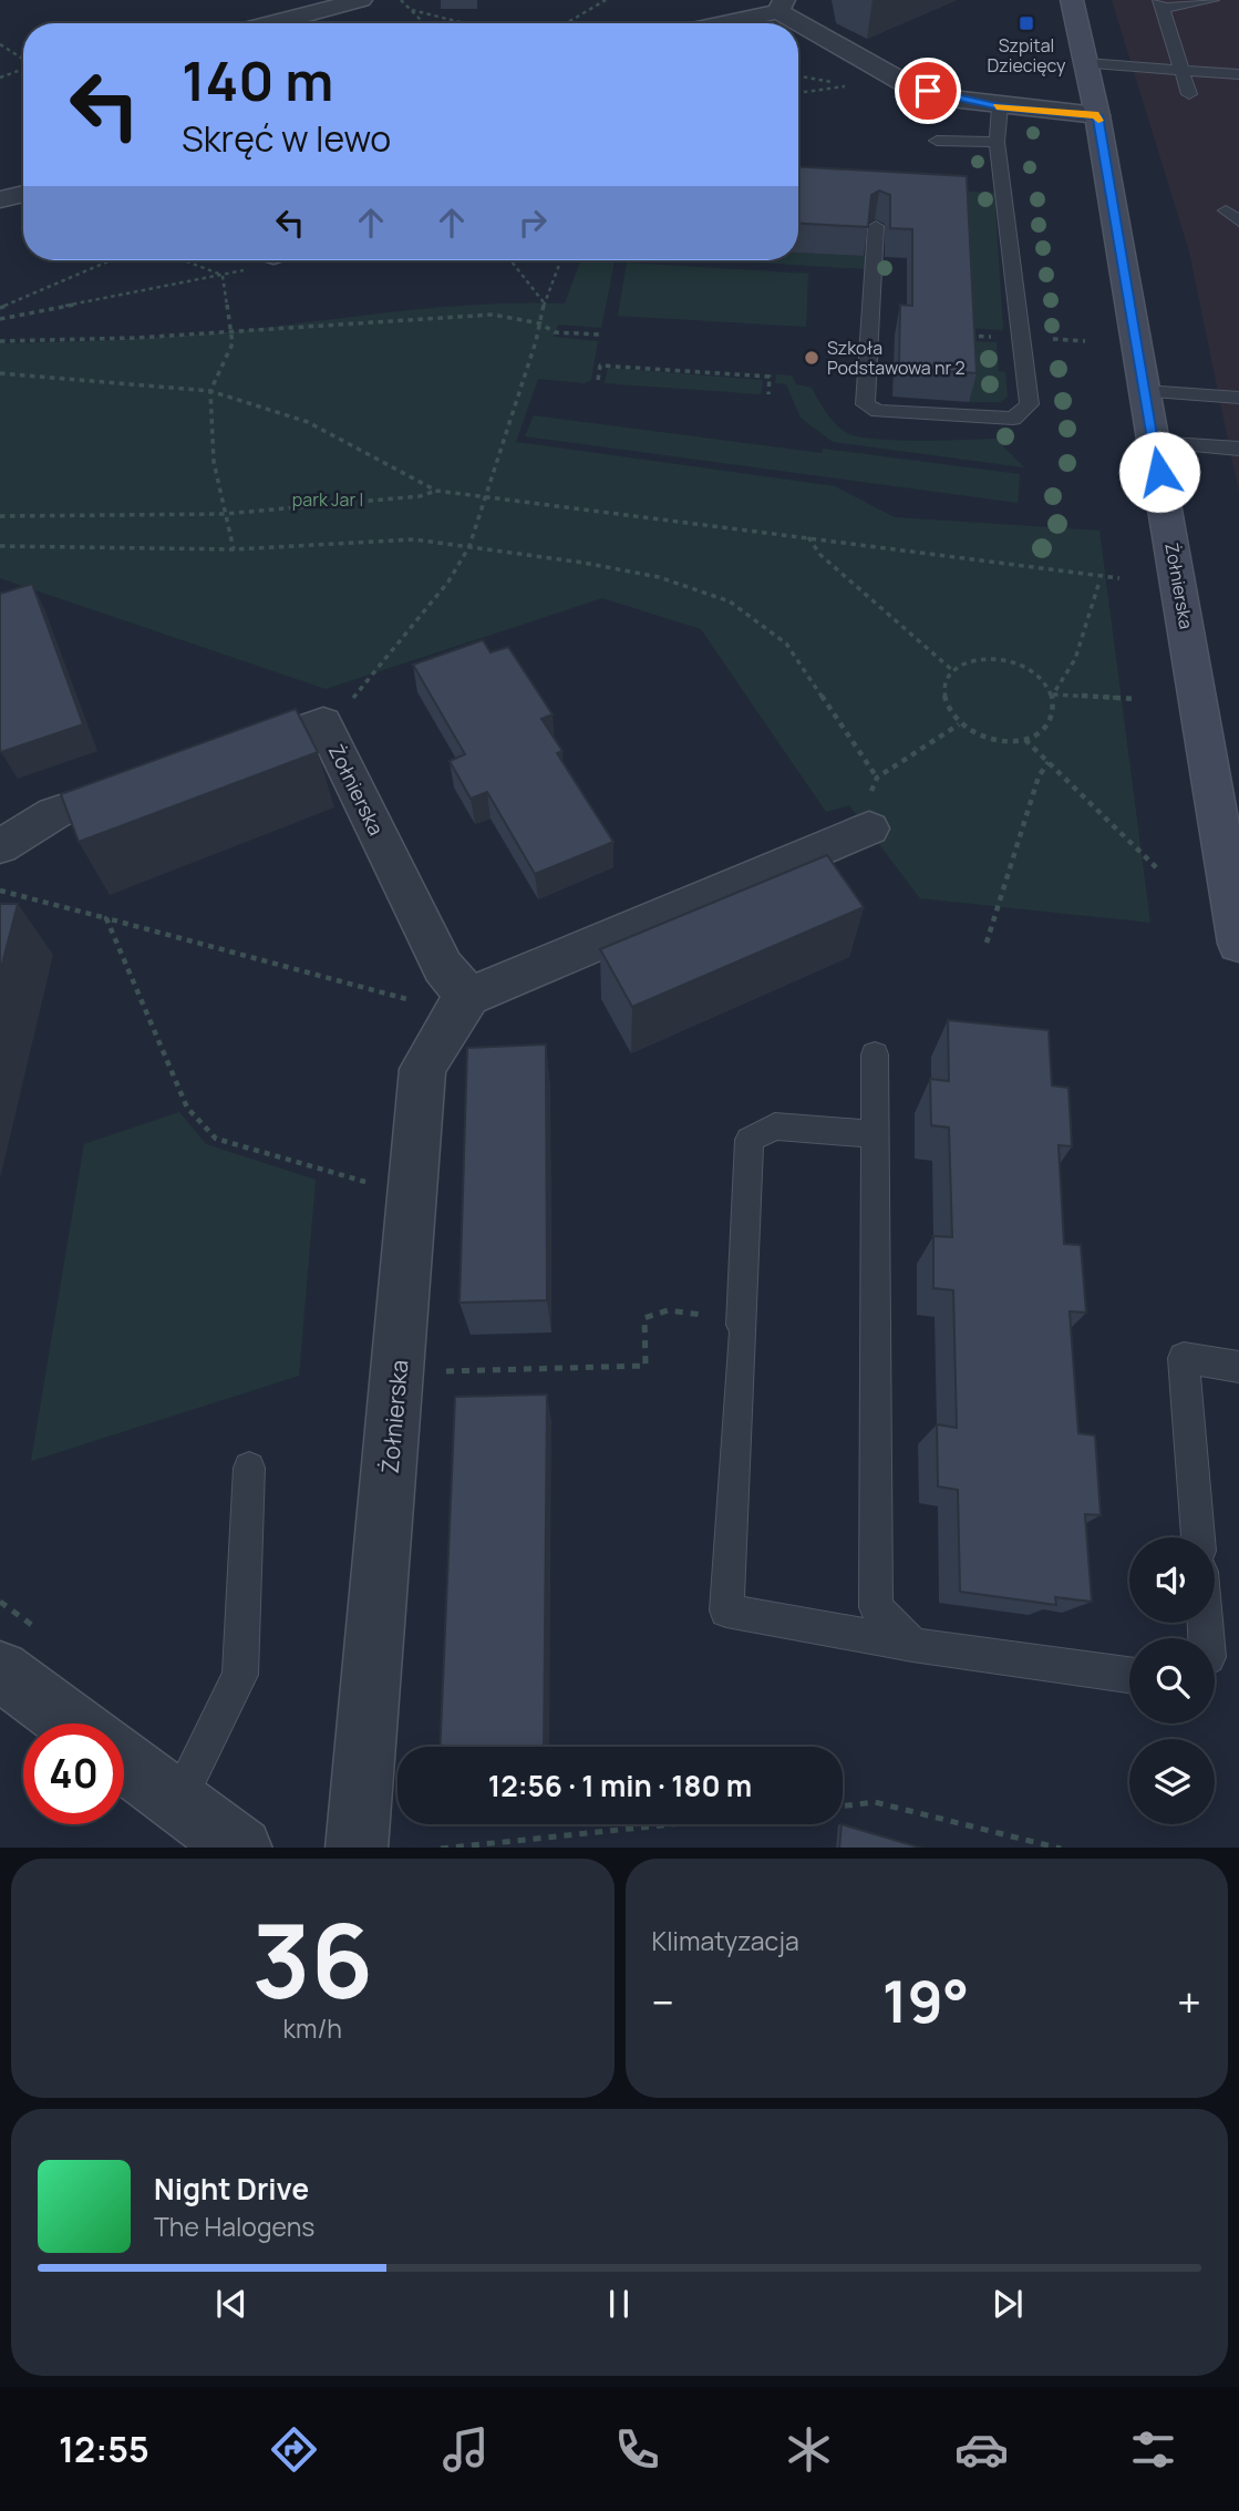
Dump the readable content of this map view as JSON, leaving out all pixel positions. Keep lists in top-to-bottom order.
{
  "streets": {
    "street": ["Żołnierska"]
  },
  "parks": ["park Jar I"],
  "places": {
    "transit": ["Szpital Dziecięcy"],
    "other": ["Szkoła Podstawowa nr 2"]
  },
  "page": {
    "turn": ["140 m", "Skręć w lewo"],
    "limit": "40",
    "trip": "12:56 · 1 min · 180 m",
    "tile": [
      ["36", "km/h"],
      "Klimatyzacja"
    ],
    "heat": ["−", "19°", "+"],
    "song": ["Night Drive", "The Halogens"],
    "tabs": "12:55"
  }
}
